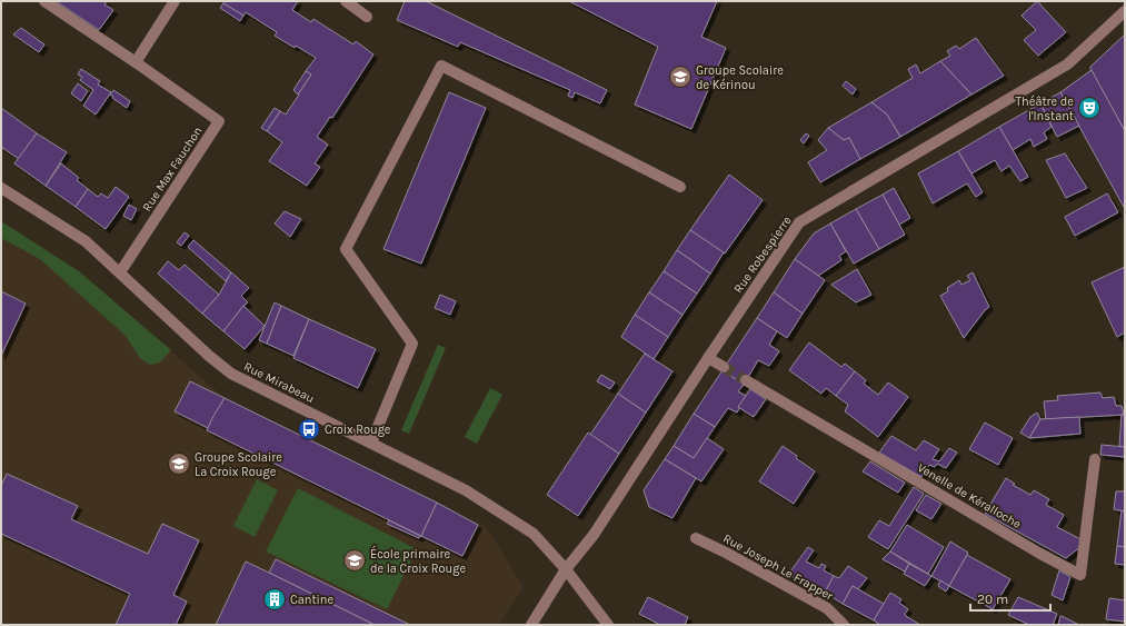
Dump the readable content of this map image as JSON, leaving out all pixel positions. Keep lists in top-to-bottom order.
{
  "streets": {
    "street": [
      "Rue Max Fauchon",
      "Rue Robespierre",
      "Rue Mirabeau",
      "Venelle de Kéralloche",
      "Rue Joseph Le Frapper"
    ]
  },
  "crossings": [
    ["Rue Max Fauchon", "Rue Mirabeau"],
    ["Rue Robespierre", "Rue Mirabeau"]
  ],
  "places": {
    "school or university": ["Groupe Scolaire de Kérinou", "Groupe Scolaire La Croix Rouge", "École primaire de la Croix Rouge"],
    "theatre": ["Théâtre de l'Instant"],
    "bus stop": ["Croix Rouge"],
    "building": ["Cantine"]
  },
  "scale_bar": "20 m"
}
